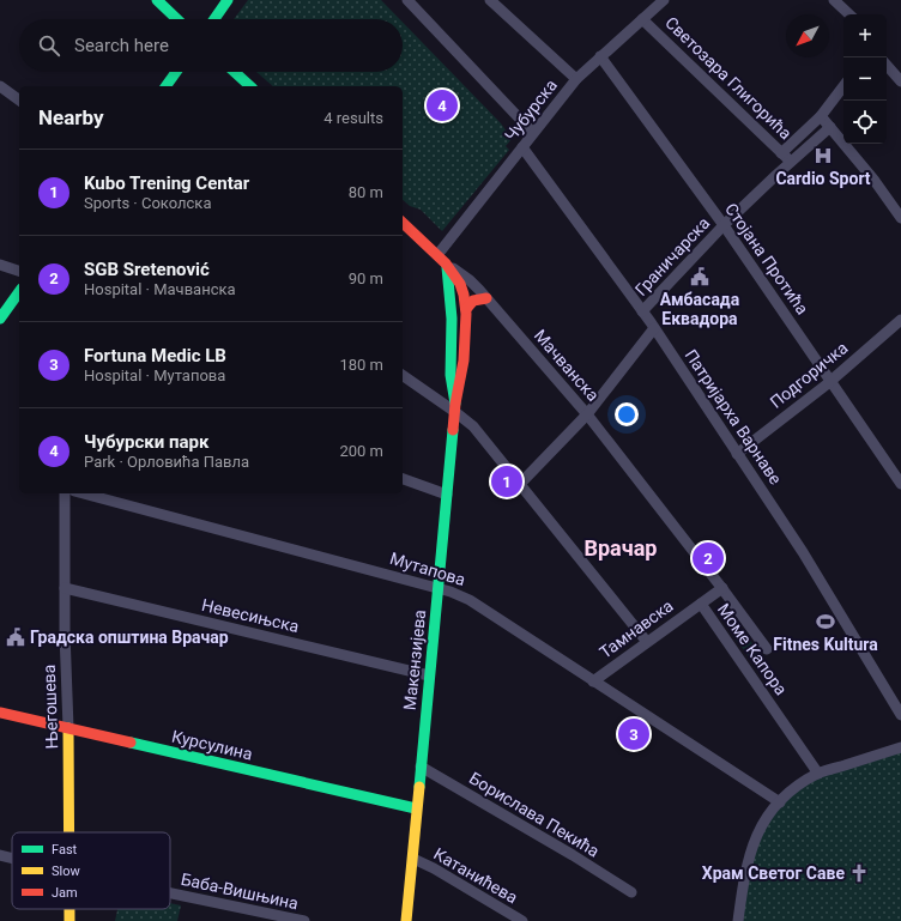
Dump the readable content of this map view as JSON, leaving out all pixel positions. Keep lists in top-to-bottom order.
{
  "streets": {
    "main road": ["Макензијева", "Његошева", "Курсулина"],
    "street": [
      "Светозара Глигорића",
      "Чубурска",
      "Граничарска",
      "Стојана Протића",
      "Мачванска",
      "Подгоричка",
      "Патријарха Варнаве",
      "Мутапова",
      "Невесињска",
      "Тамнавска",
      "Моме Капора",
      "Борислава Пекића",
      "Катанићева",
      "Баба-Вишњина"
    ]
  },
  "crossings": [
    ["Светозара Глигорића", "Чубурска"],
    ["Светозара Глигорића", "Граничарска"],
    ["Чубурска", "Стојана Протића"],
    ["Чубурска", "Патријарха Варнаве"],
    ["Чубурска", "Макензијева"],
    ["Граничарска", "Стојана Протића"],
    ["Граничарска", "Патријарха Варнаве"],
    ["Стојана Протића", "Подгоричка"],
    ["Мачванска", "Моме Капора"],
    ["Мачванска", "Макензијева"],
    ["Подгоричка", "Патријарха Варнаве"],
    ["Мутапова", "Тамнавска"],
    ["Мутапова", "Макензијева"],
    ["Невесињска", "Макензијева"],
    ["Невесињска", "Његошева"],
    ["Тамнавска", "Моме Капора"],
    ["Макензијева", "Курсулина"],
    ["Макензијева", "Борислава Пекића"],
    ["Макензијева", "Катанићева"],
    ["Његошева", "Курсулина"]
  ],
  "districts": ["Врачар"],
  "places": {
    "hospital": ["Cardio Sport"],
    "public building": ["Амбасада Еквадора", "Градска општина Врачар"],
    "sports": ["Fitnes Kultura"],
    "church": ["Храм Светог Саве"]
  },
  "legend": ["Fast", "Slow", "Jam"],
  "north": "bottom left",
  "page": {
    "map_buttons": ["+", "−"],
    "search": "Search here",
    "heading": ["Nearby", "4 results"],
    "pins": [
      "4",
      "1",
      "2",
      "3"
    ],
    "list": [
      {
        "mark": "1",
        "name": "Kubo Trening Centar",
        "note": "Sports · Соколска",
        "value": "80 m"
      },
      {
        "mark": "2",
        "name": "SGB Sretenović",
        "note": "Hospital · Мачванска",
        "value": "90 m"
      },
      {
        "mark": "3",
        "name": "Fortuna Medic LB",
        "note": "Hospital · Мутапова",
        "value": "180 m"
      },
      {
        "mark": "4",
        "name": "Чубурски парк",
        "note": "Park · Орловића Павла",
        "value": "200 m"
      }
    ]
  }
}
